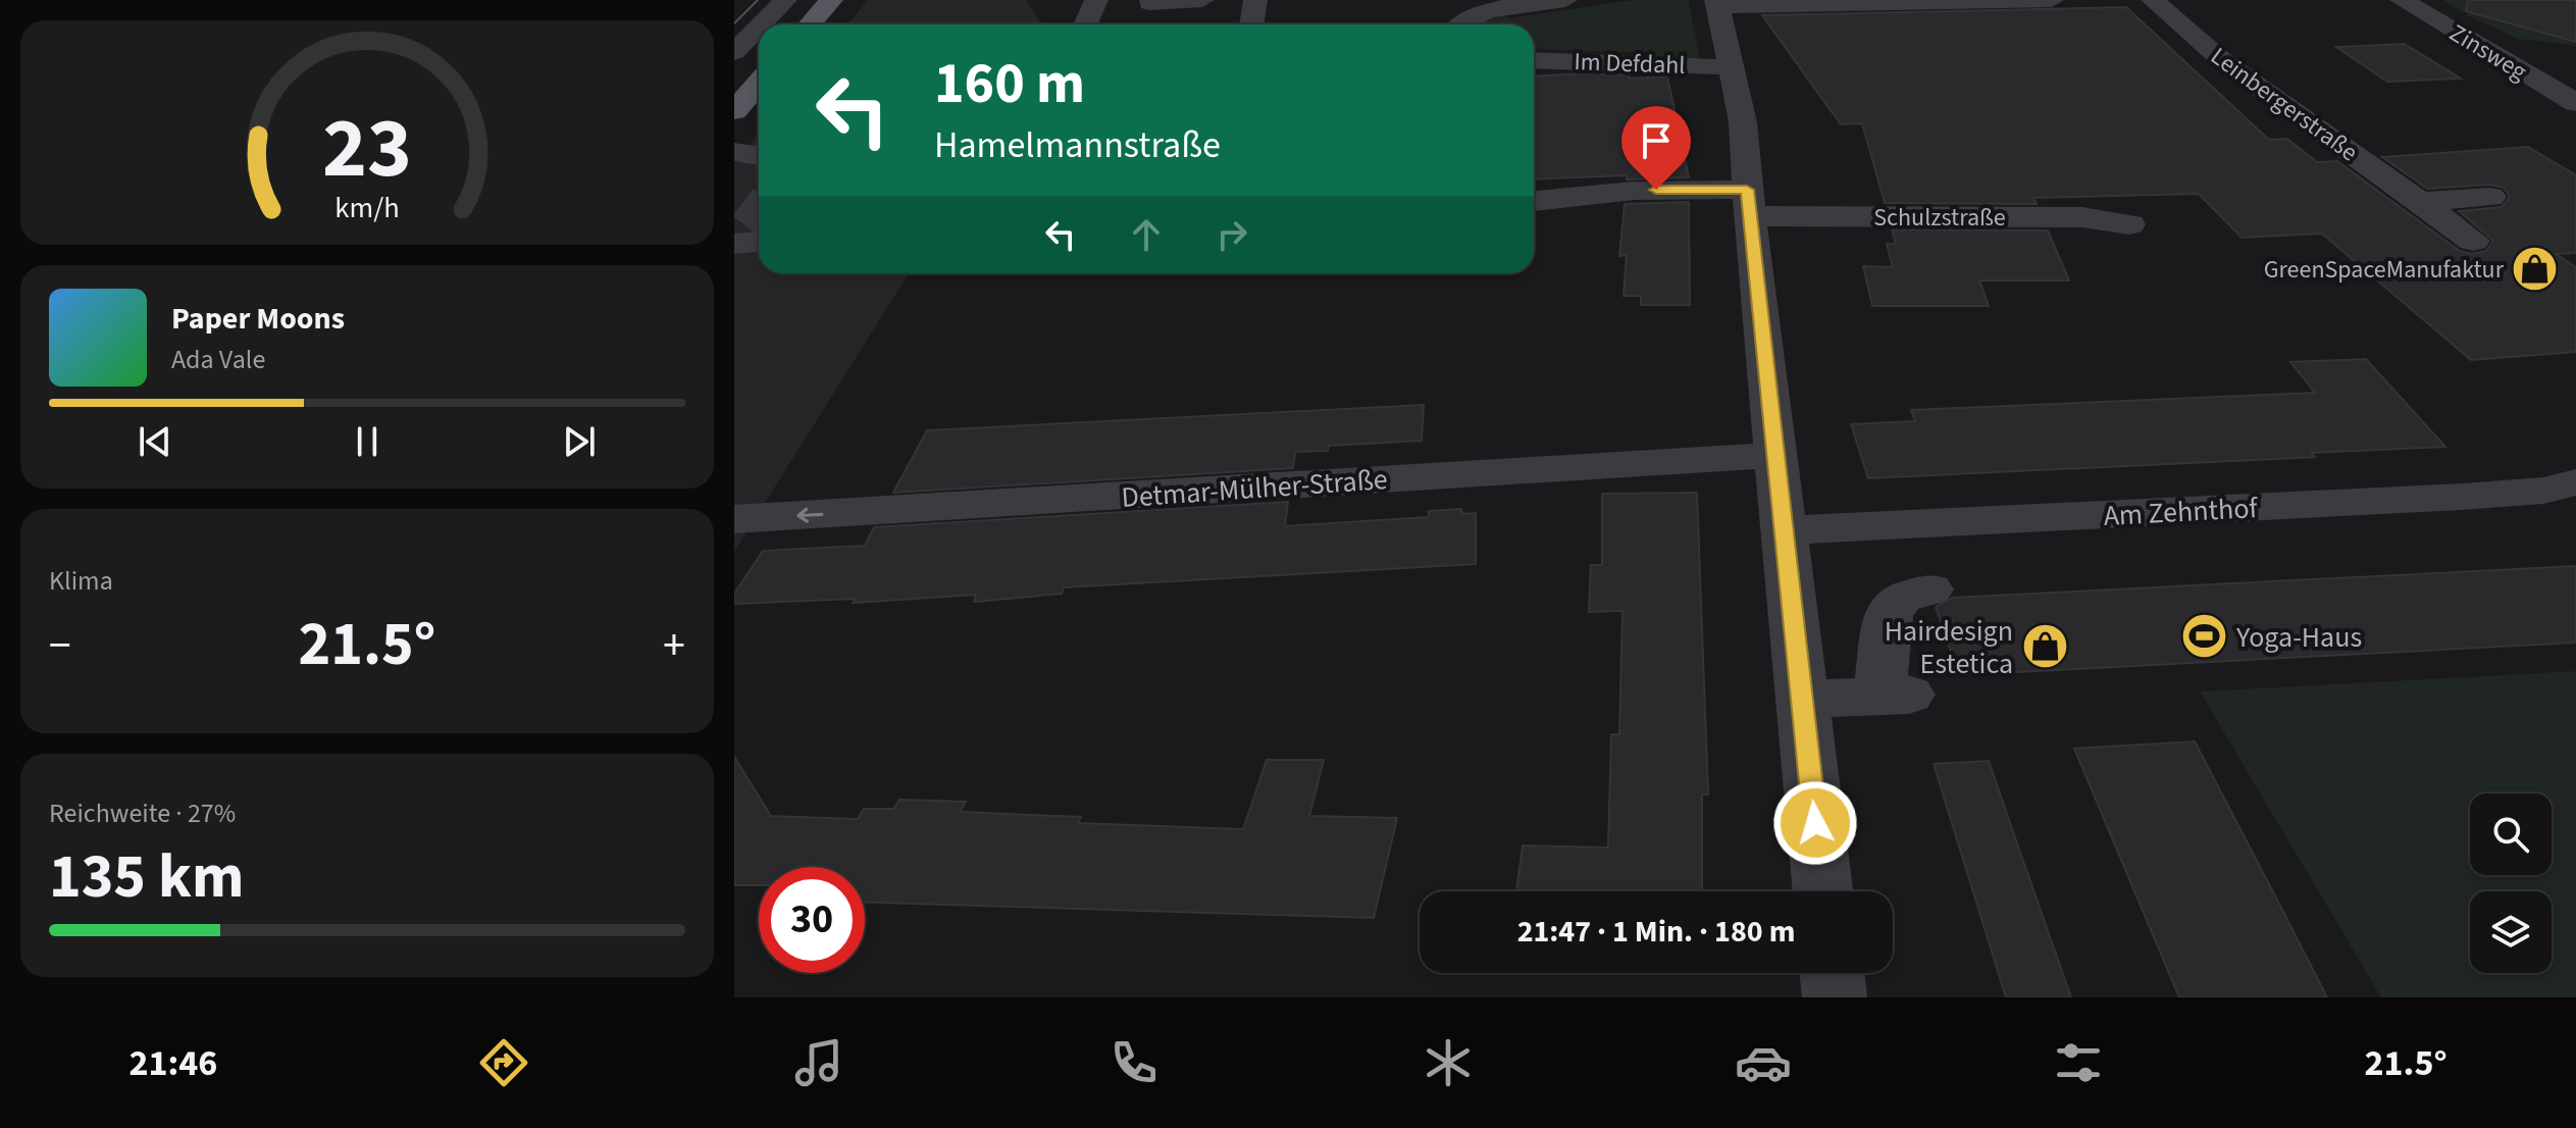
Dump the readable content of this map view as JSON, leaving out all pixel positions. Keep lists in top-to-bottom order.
{
  "streets": {
    "street": [
      "Zinsweg",
      "Im Defdahl",
      "Leinbergerstraße",
      "Schulzstraße",
      "Detmar-Mülher-Straße",
      "Am Zehnthof"
    ]
  },
  "crossings": [
    ["Im Defdahl", "Schulzstraße"],
    ["Im Defdahl", "Detmar-Mülher-Straße"],
    ["Im Defdahl", "Am Zehnthof"]
  ],
  "one_way": ["Detmar-Mülher-Straße"],
  "places": {
    "shop": ["GreenSpaceManufaktur", "Hairdesign Estetica"],
    "sports": ["Yoga-Haus"]
  },
  "page": {
    "turn": ["160 m", "Hamelmannstraße"],
    "song": ["Paper Moons", "Ada Vale"],
    "tile": [
      "Klima",
      ["Reichweite · 27%", "135 km"]
    ],
    "heat": ["−", "21.5°", "+"],
    "limit": "30",
    "trip": "21:47 · 1 Min. · 180 m",
    "tabs": ["21:46", "21.5°"],
    "gauge": ["23", "km/h"]
  }
}
